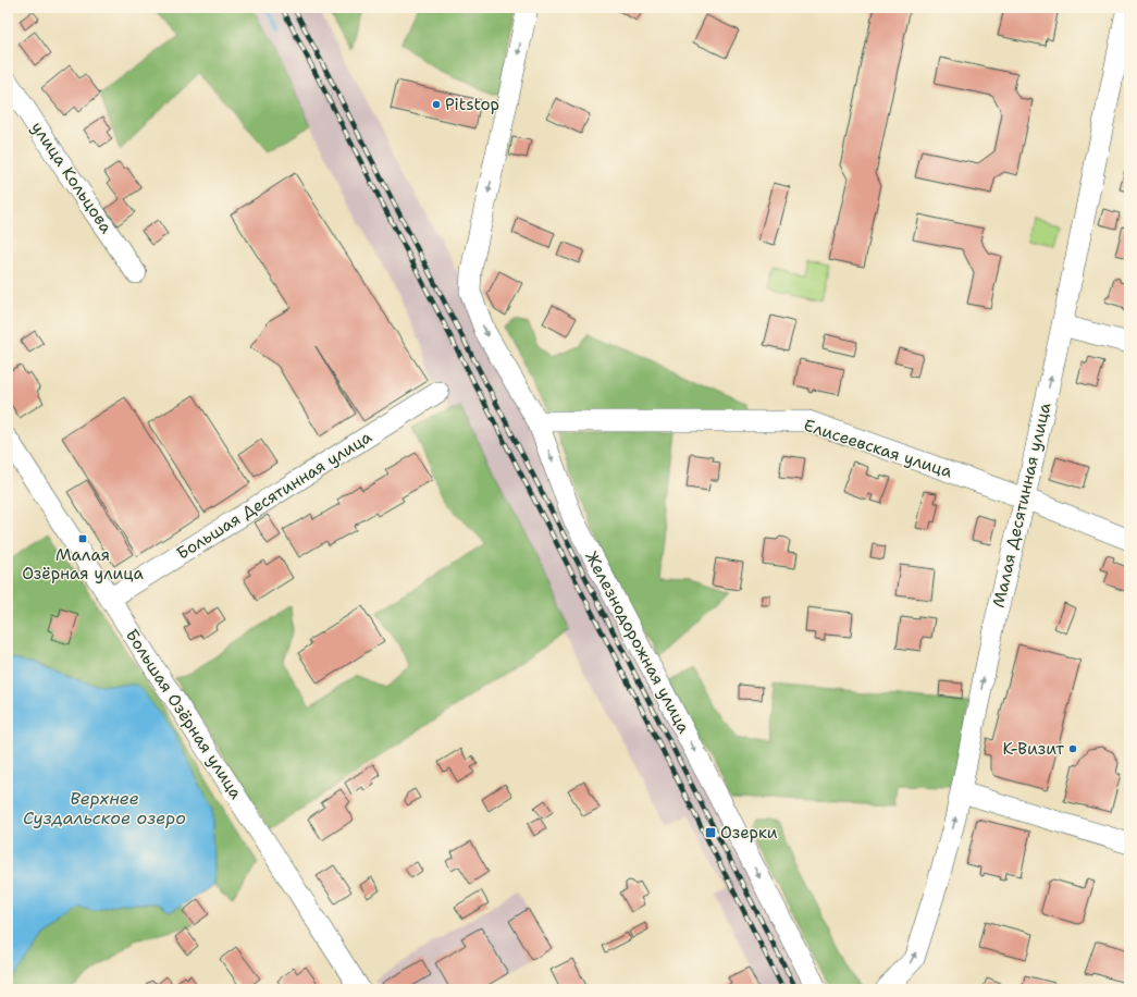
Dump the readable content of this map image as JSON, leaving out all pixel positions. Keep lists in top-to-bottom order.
{
  "streets": {
    "street": [
      "улица Кольцова",
      "Елисеевская улица",
      "Большая Десятинная улица",
      "Малая Десятинная улица",
      "Железнодорожная улица",
      "Большая Озёрная улица"
    ]
  },
  "crossings": [
    ["Елисеевская улица", "Малая Десятинная улица"],
    ["Елисеевская улица", "Железнодорожная улица"],
    ["Большая Десятинная улица", "Большая Озёрная улица"]
  ],
  "one_way": ["Малая Десятинная улица", "Железнодорожная улица"],
  "water": ["Верхнее Суздальское озеро"],
  "places": {
    "other": ["Pitstop", "К-Визит"],
    "transit": ["Малая Озёрная улица", "Озерки"]
  }
}
